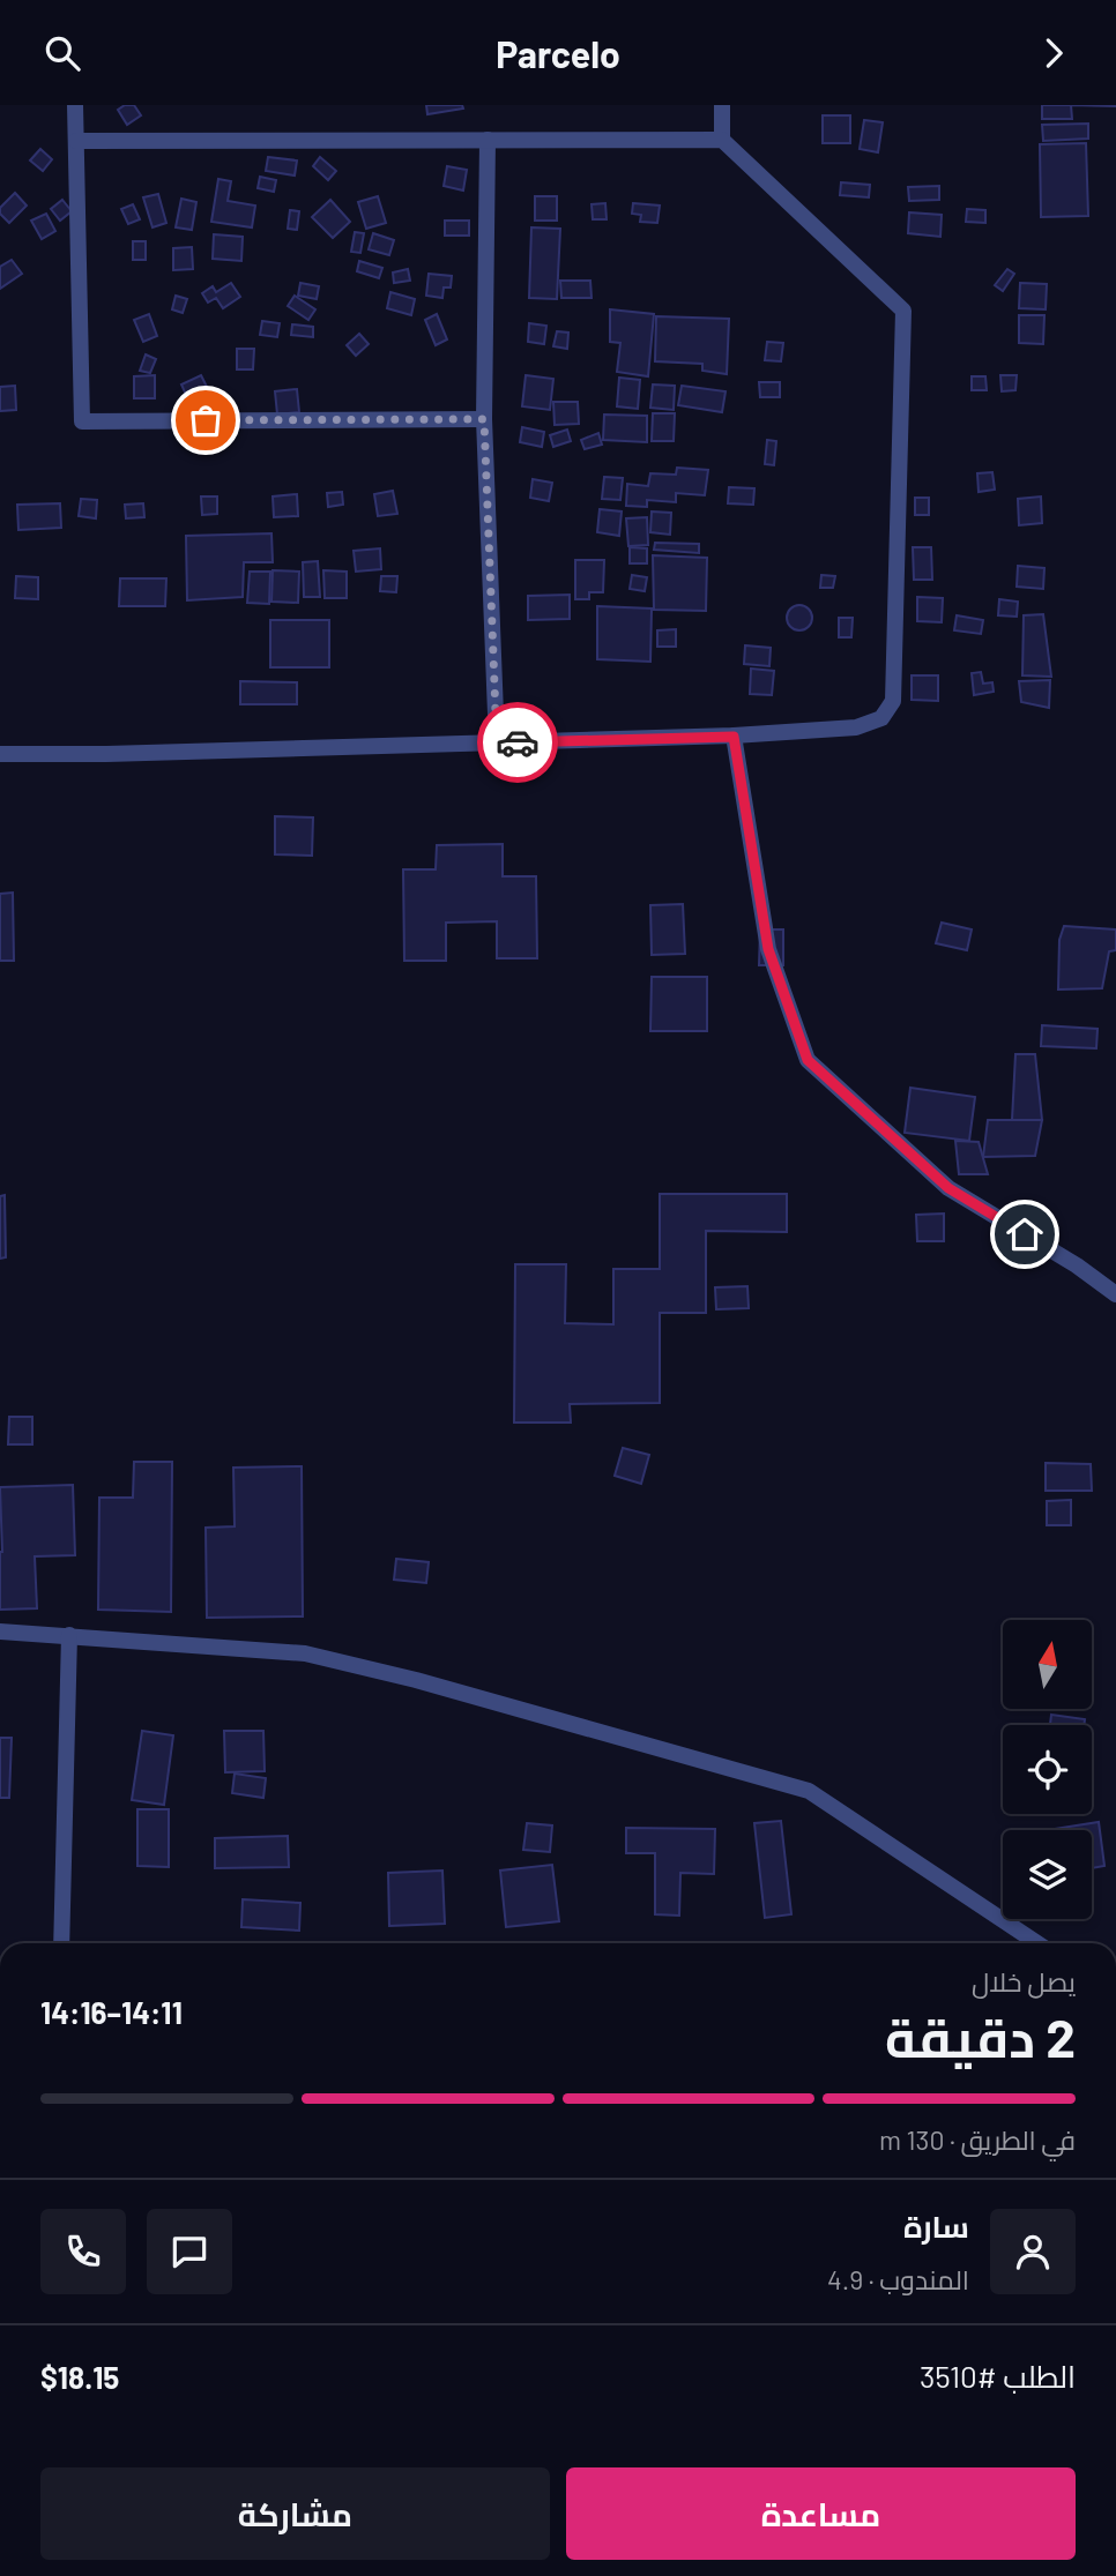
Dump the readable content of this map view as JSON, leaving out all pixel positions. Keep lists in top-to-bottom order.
{
  "north": "top",
  "page": {
    "header": "Parcelo",
    "heading": ["2 دقيقة", "يصل خلال", "14:11–14:16"],
    "panel": [
      "سارة",
      "المندوب · 4.9",
      "الطلب #3510",
      "$18.15"
    ],
    "bar": "في الطريق · 130 m",
    "buttons": ["مساعدة", "مشاركة"]
  }
}
